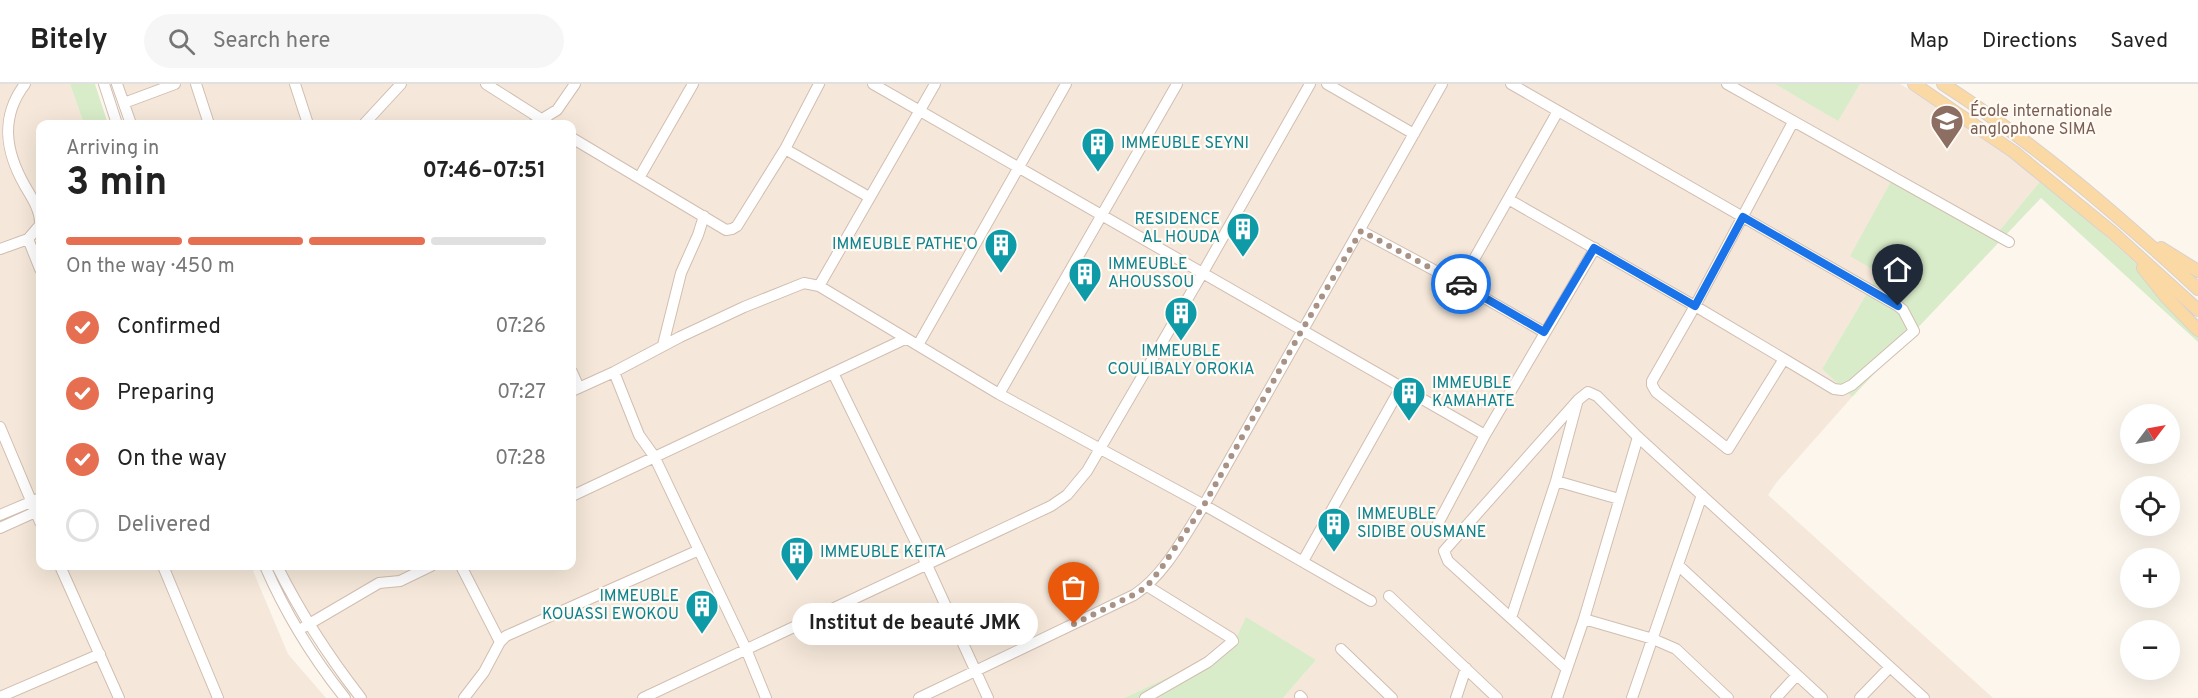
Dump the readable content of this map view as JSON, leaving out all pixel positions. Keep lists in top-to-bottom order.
{
  "places": {
    "school or university": ["École internationale anglophone SIMA"],
    "building": [
      "IMMEUBLE SEYNI",
      "RESIDENCE AL HOUDA",
      "IMMEUBLE PATHE'O",
      "IMMEUBLE AHOUSSOU",
      "IMMEUBLE COULIBALY OROKIA",
      "IMMEUBLE KAMAHATE",
      "IMMEUBLE SIDIBE OUSMANE",
      "IMMEUBLE KEITA",
      "IMMEUBLE KOUASSI EWOKOU"
    ],
    "other": ["Institut de beauté JMK"]
  },
  "north": "top right",
  "page": {
    "header": "Bitely",
    "search": "Search here",
    "nav": ["Map", "Directions", "Saved"],
    "heading": ["3 min", "Arriving in", "07:46–07:51"],
    "bar": "On the way · 450 m",
    "list": [
      ["Confirmed", "07:26"],
      ["Preparing", "07:27"],
      ["On the way", "07:28"],
      "Delivered"
    ],
    "map_buttons": ["+", "−"],
    "bubble": "Institut de beauté JMK"
  }
}
